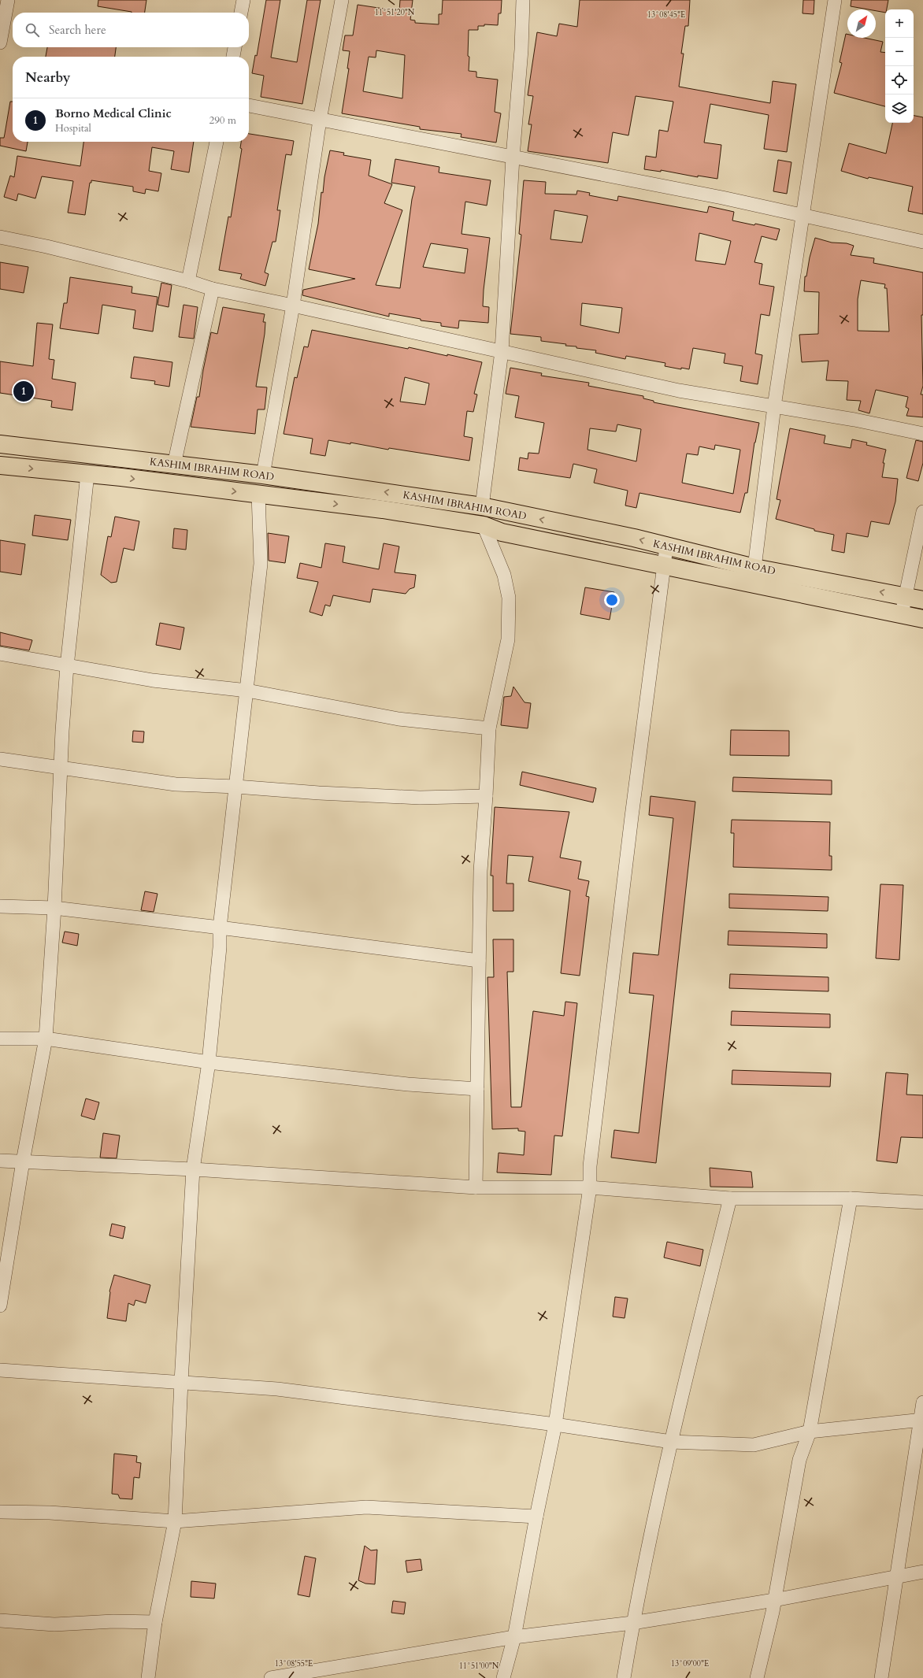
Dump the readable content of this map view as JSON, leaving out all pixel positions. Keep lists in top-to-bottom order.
{
  "streets": {
    "highway": ["KASHIM IBRAHIM ROAD"]
  },
  "north": "top right",
  "page": {
    "map_buttons": ["+", "−"],
    "search": "Search here",
    "heading": "Nearby",
    "list": [
      {
        "mark": "1",
        "name": "Borno Medical Clinic",
        "note": "Hospital",
        "value": "290 m"
      }
    ],
    "pins": "1"
  },
  "coordinates": [
    "11°51'20\"N",
    "13°08'45\"E",
    "13°08'55\"E",
    "13°09'00\"E",
    "11°51'00\"N"
  ]
}
